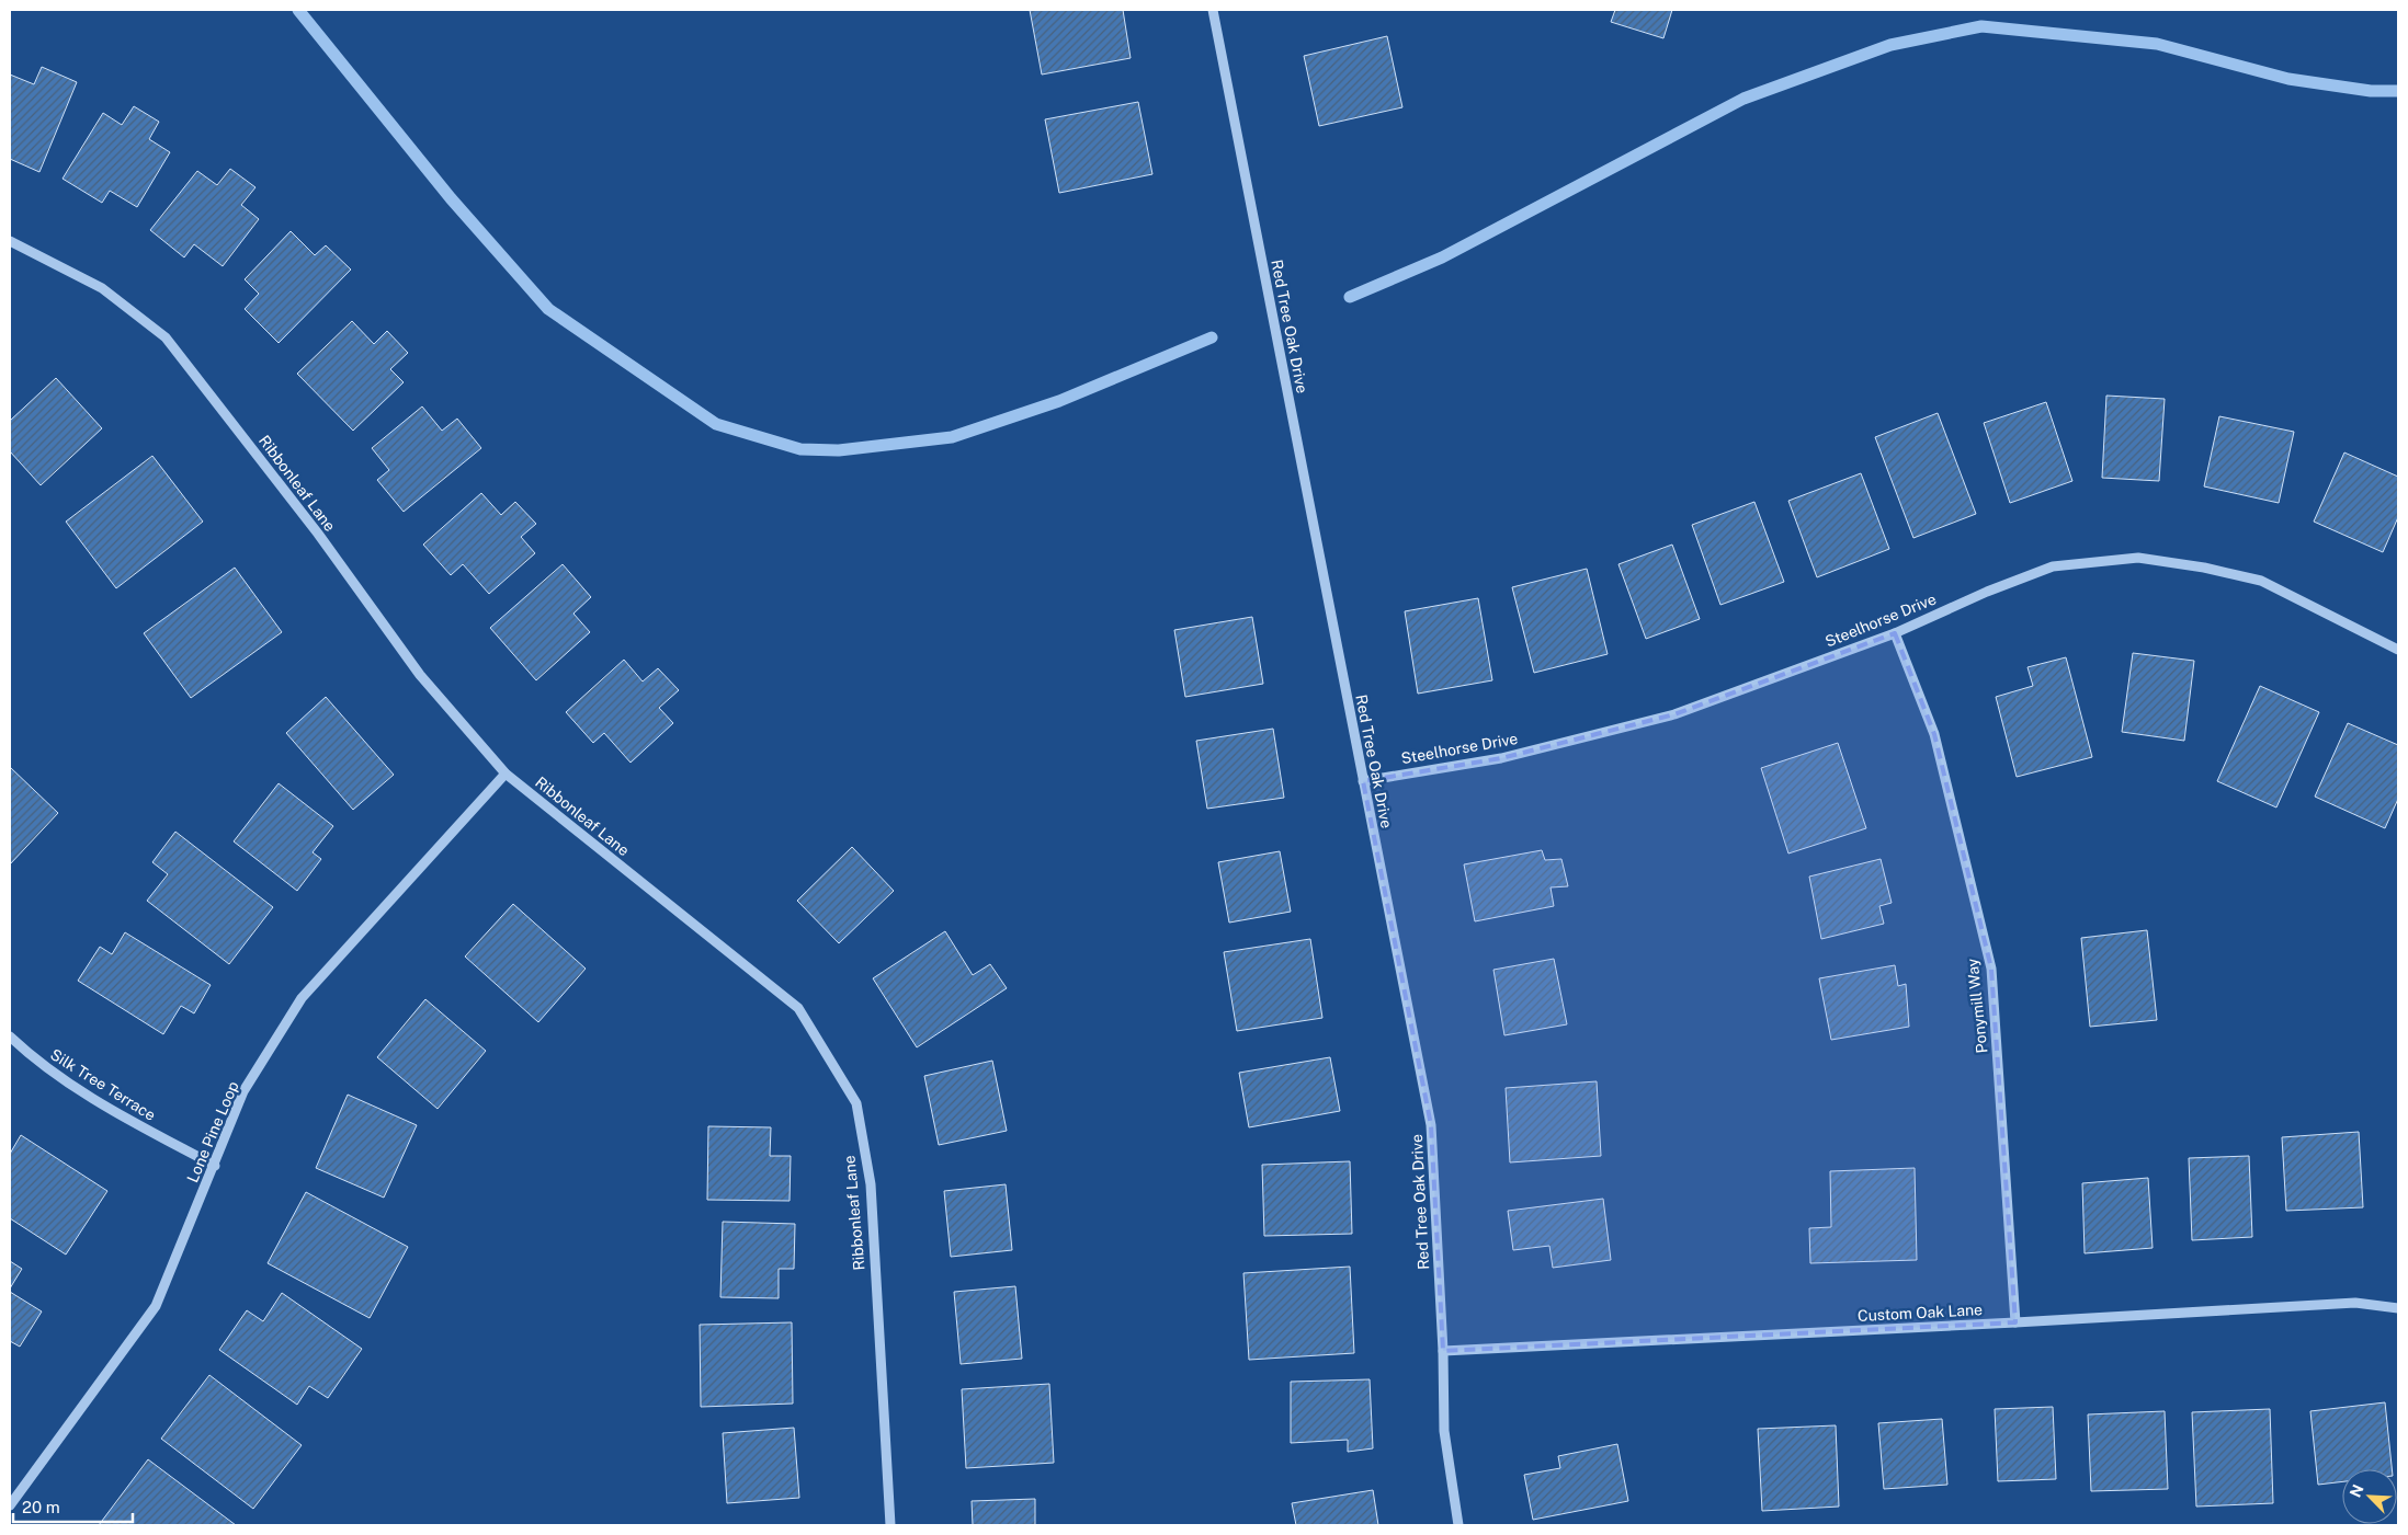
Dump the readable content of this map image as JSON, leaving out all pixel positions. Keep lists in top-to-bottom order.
{
  "streets": {
    "street": [
      "Red Tree Oak Drive",
      "Ribbonleaf Lane",
      "Steelhorse Drive",
      "Ponymill Way",
      "Silk Tree Terrace",
      "Lone Pine Loop",
      "Custom Oak Lane"
    ]
  },
  "crossings": [
    ["Red Tree Oak Drive", "Steelhorse Drive"],
    ["Red Tree Oak Drive", "Custom Oak Lane"],
    ["Ribbonleaf Lane", "Lone Pine Loop"],
    ["Steelhorse Drive", "Ponymill Way"],
    ["Ponymill Way", "Custom Oak Lane"],
    ["Silk Tree Terrace", "Lone Pine Loop"]
  ],
  "scale_bar": "20 m",
  "north": "top left"
}
